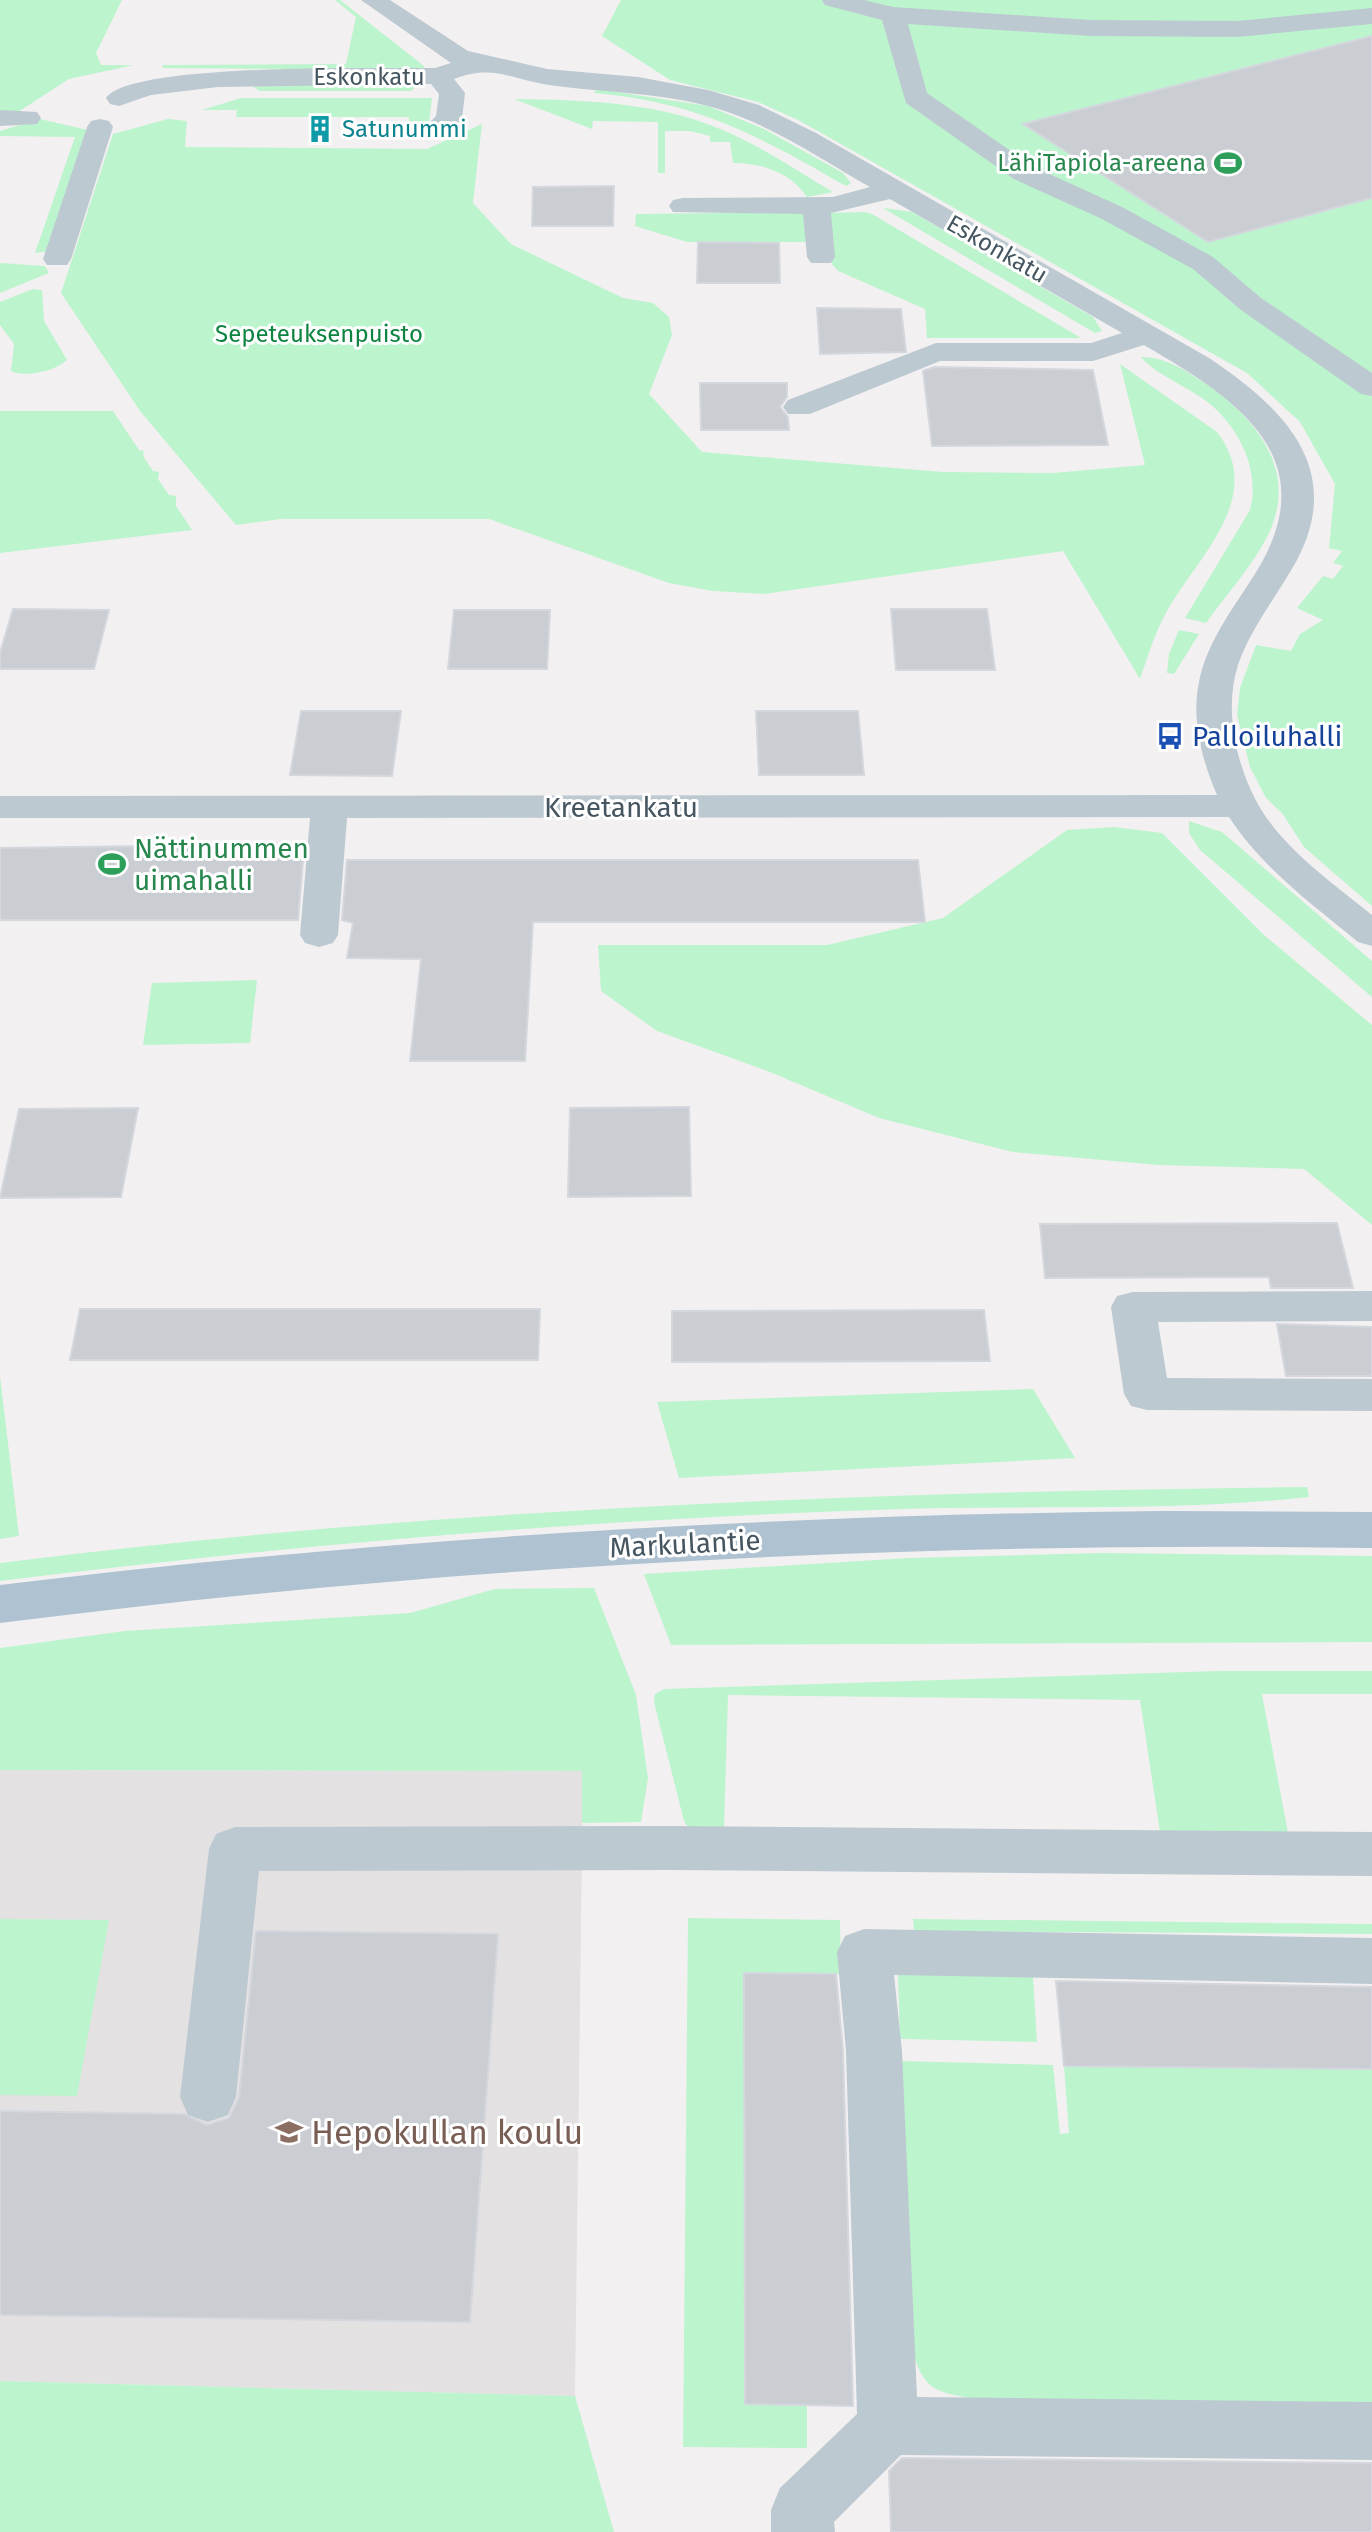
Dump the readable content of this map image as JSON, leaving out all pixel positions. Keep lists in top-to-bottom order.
{
  "streets": {
    "main road": ["Markulantie"],
    "street": ["Eskonkatu", "Kreetankatu"]
  },
  "crossings": [
    ["Eskonkatu", "Kreetankatu"]
  ],
  "parks": ["Sepeteuksenpuisto"],
  "places": {
    "building": ["Satunummi"],
    "sports": ["LähiTapiola-areena", "Nättinummen uimahalli"],
    "bus stop": ["Palloiluhalli"],
    "school or university": ["Hepokullan koulu"]
  }
}
